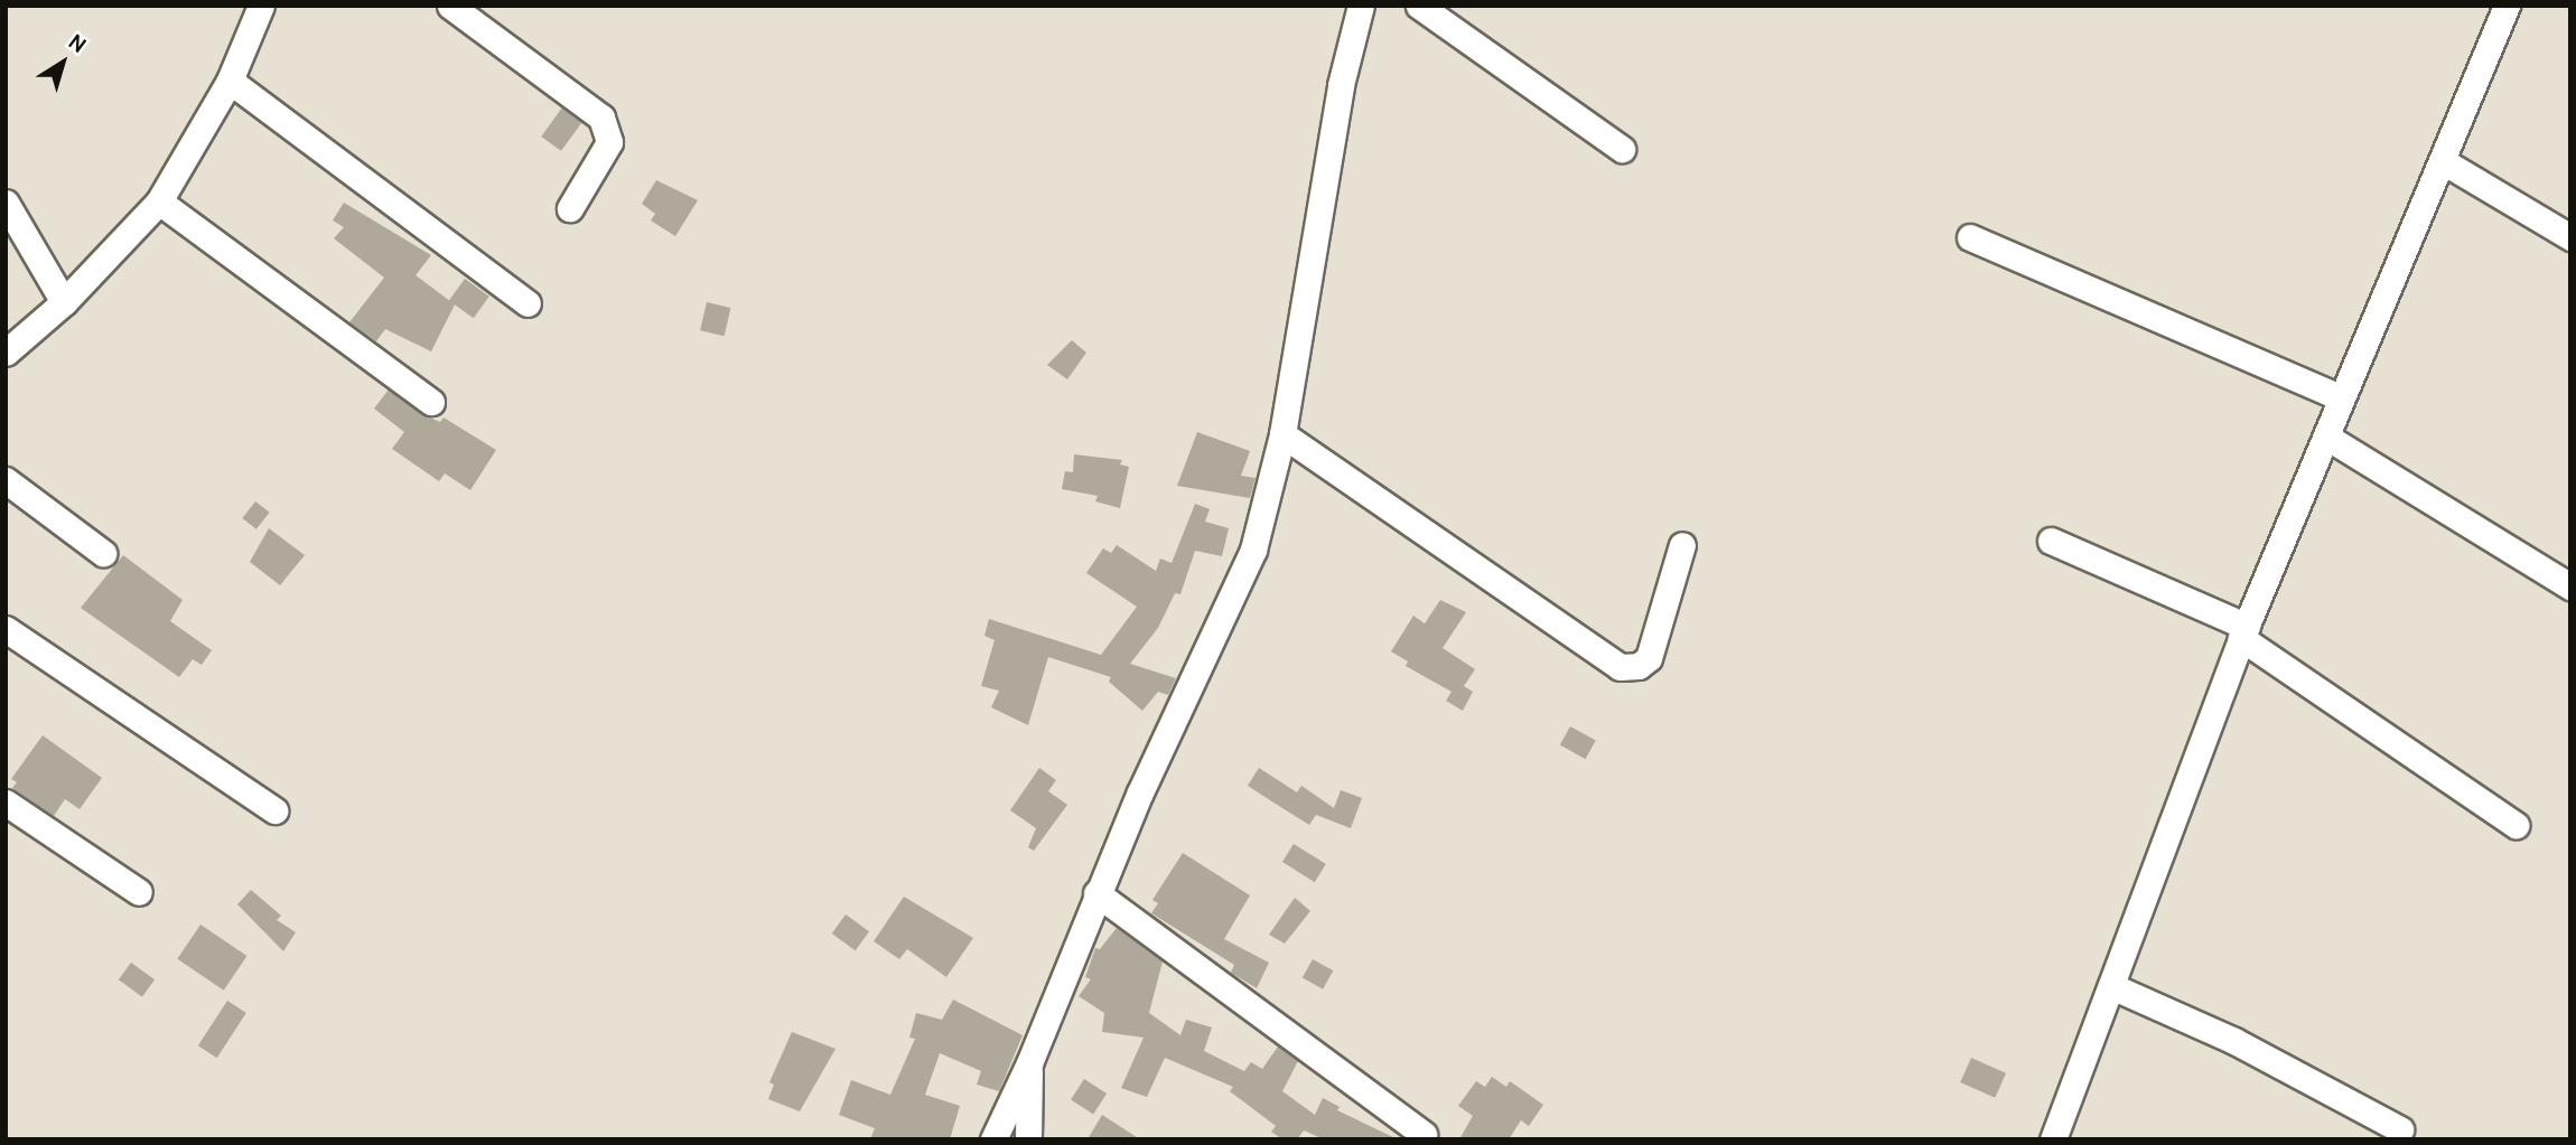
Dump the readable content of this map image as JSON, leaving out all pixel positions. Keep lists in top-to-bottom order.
{
  "north": "top right"
}
